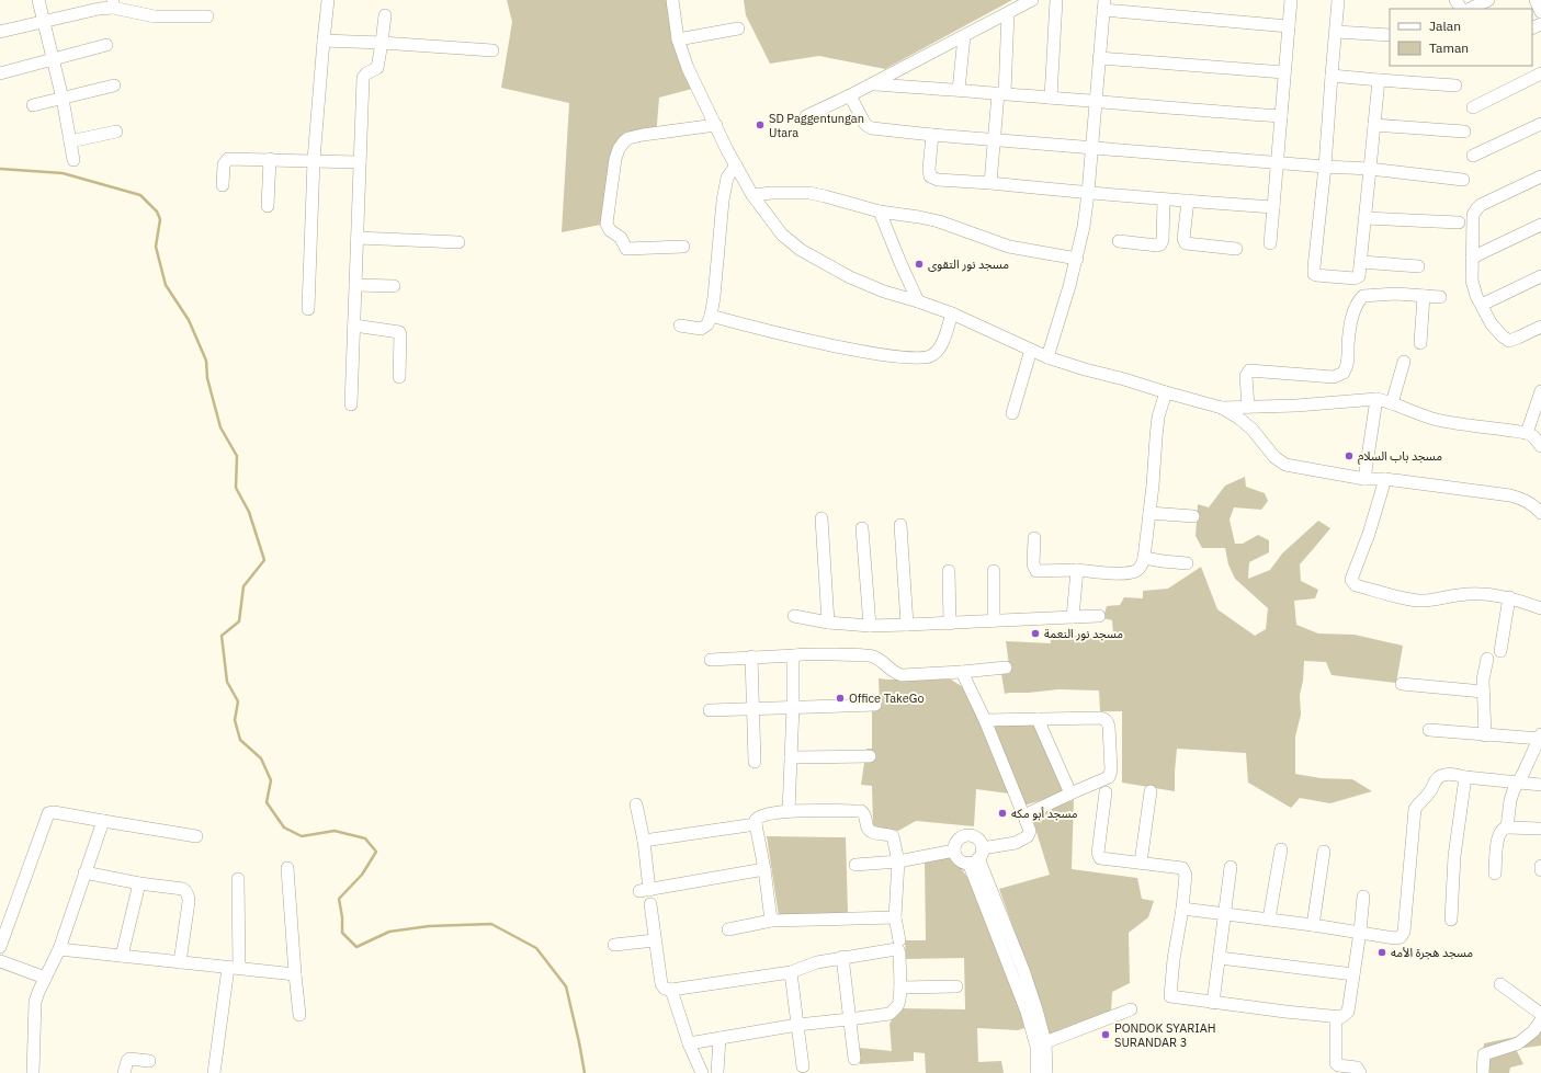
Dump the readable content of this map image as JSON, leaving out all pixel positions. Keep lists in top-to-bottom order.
{
  "places": [
    "SD Paggentungan Utara",
    "مسجد نور التقوى",
    "مسجد باب السلام",
    "مسجد نور النعمة",
    "Office TakeGo",
    "مسجد أبو مكه",
    "مسجد هجرة الأمه",
    "PONDOK SYARIAH SURANDAR 3"
  ],
  "legend": ["Jalan", "Taman"]
}
